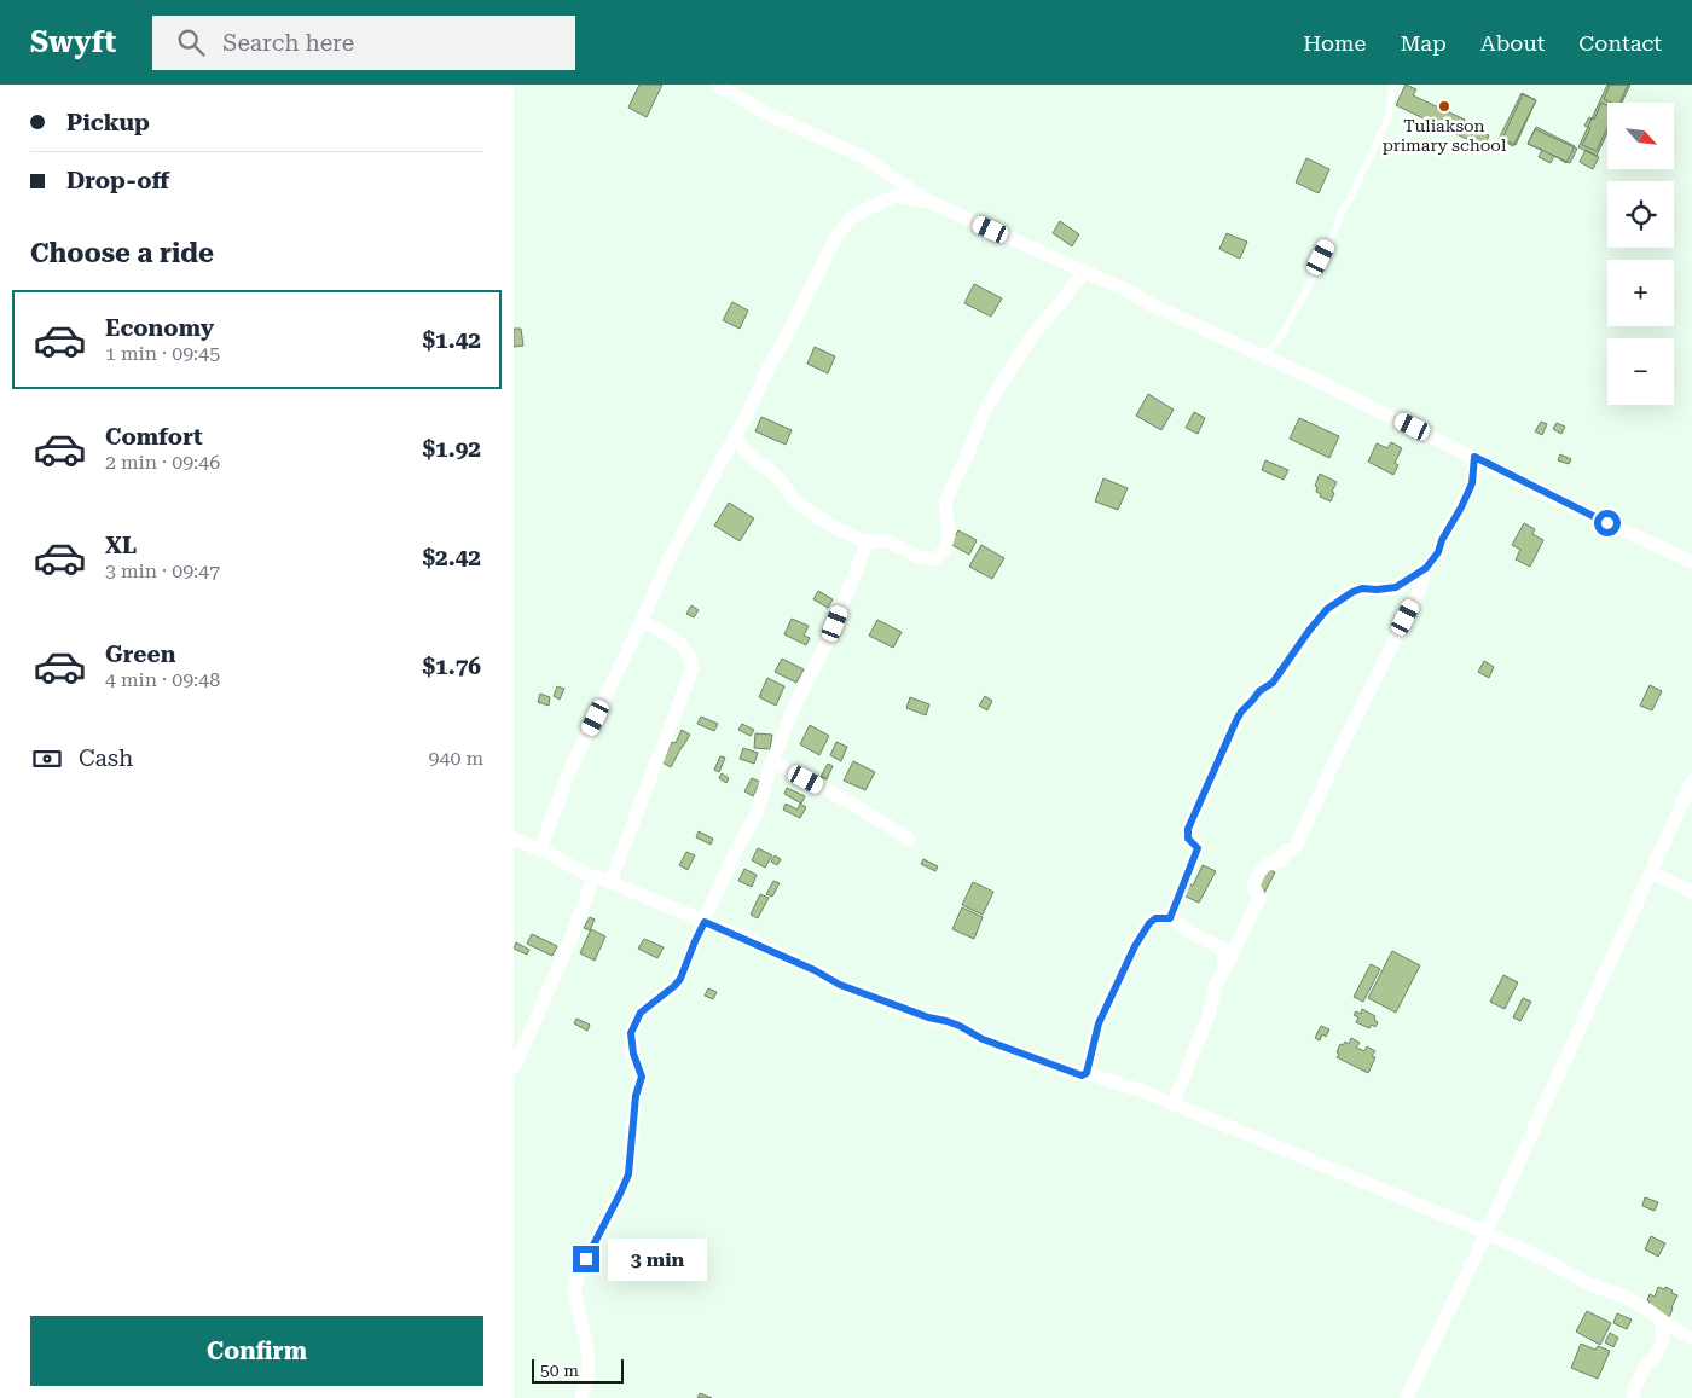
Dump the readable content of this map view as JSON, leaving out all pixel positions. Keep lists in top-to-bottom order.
{
  "places": ["Tuliakson primary school"],
  "scale_bar": "50 m",
  "north": "bottom right",
  "page": {
    "header": "Swyft",
    "search": "Search here",
    "nav": [
      "Home",
      "Map",
      "About",
      "Contact"
    ],
    "banner": ["Pickup", "Drop-off"],
    "map_buttons": ["+", "−"],
    "heading": "Choose a ride",
    "list": [
      {
        "name": "Economy",
        "note": "1 min · 09:45",
        "value": "$1.42"
      },
      {
        "name": "Comfort",
        "note": "2 min · 09:46",
        "value": "$1.92"
      },
      {
        "name": "XL",
        "note": "3 min · 09:47",
        "value": "$2.42"
      },
      {
        "name": "Green",
        "note": "4 min · 09:48",
        "value": "$1.76"
      }
    ],
    "pay": ["Cash", "940 m"],
    "bubble": "3 min",
    "buttons": "Confirm",
    "scale": "50 m"
  }
}
